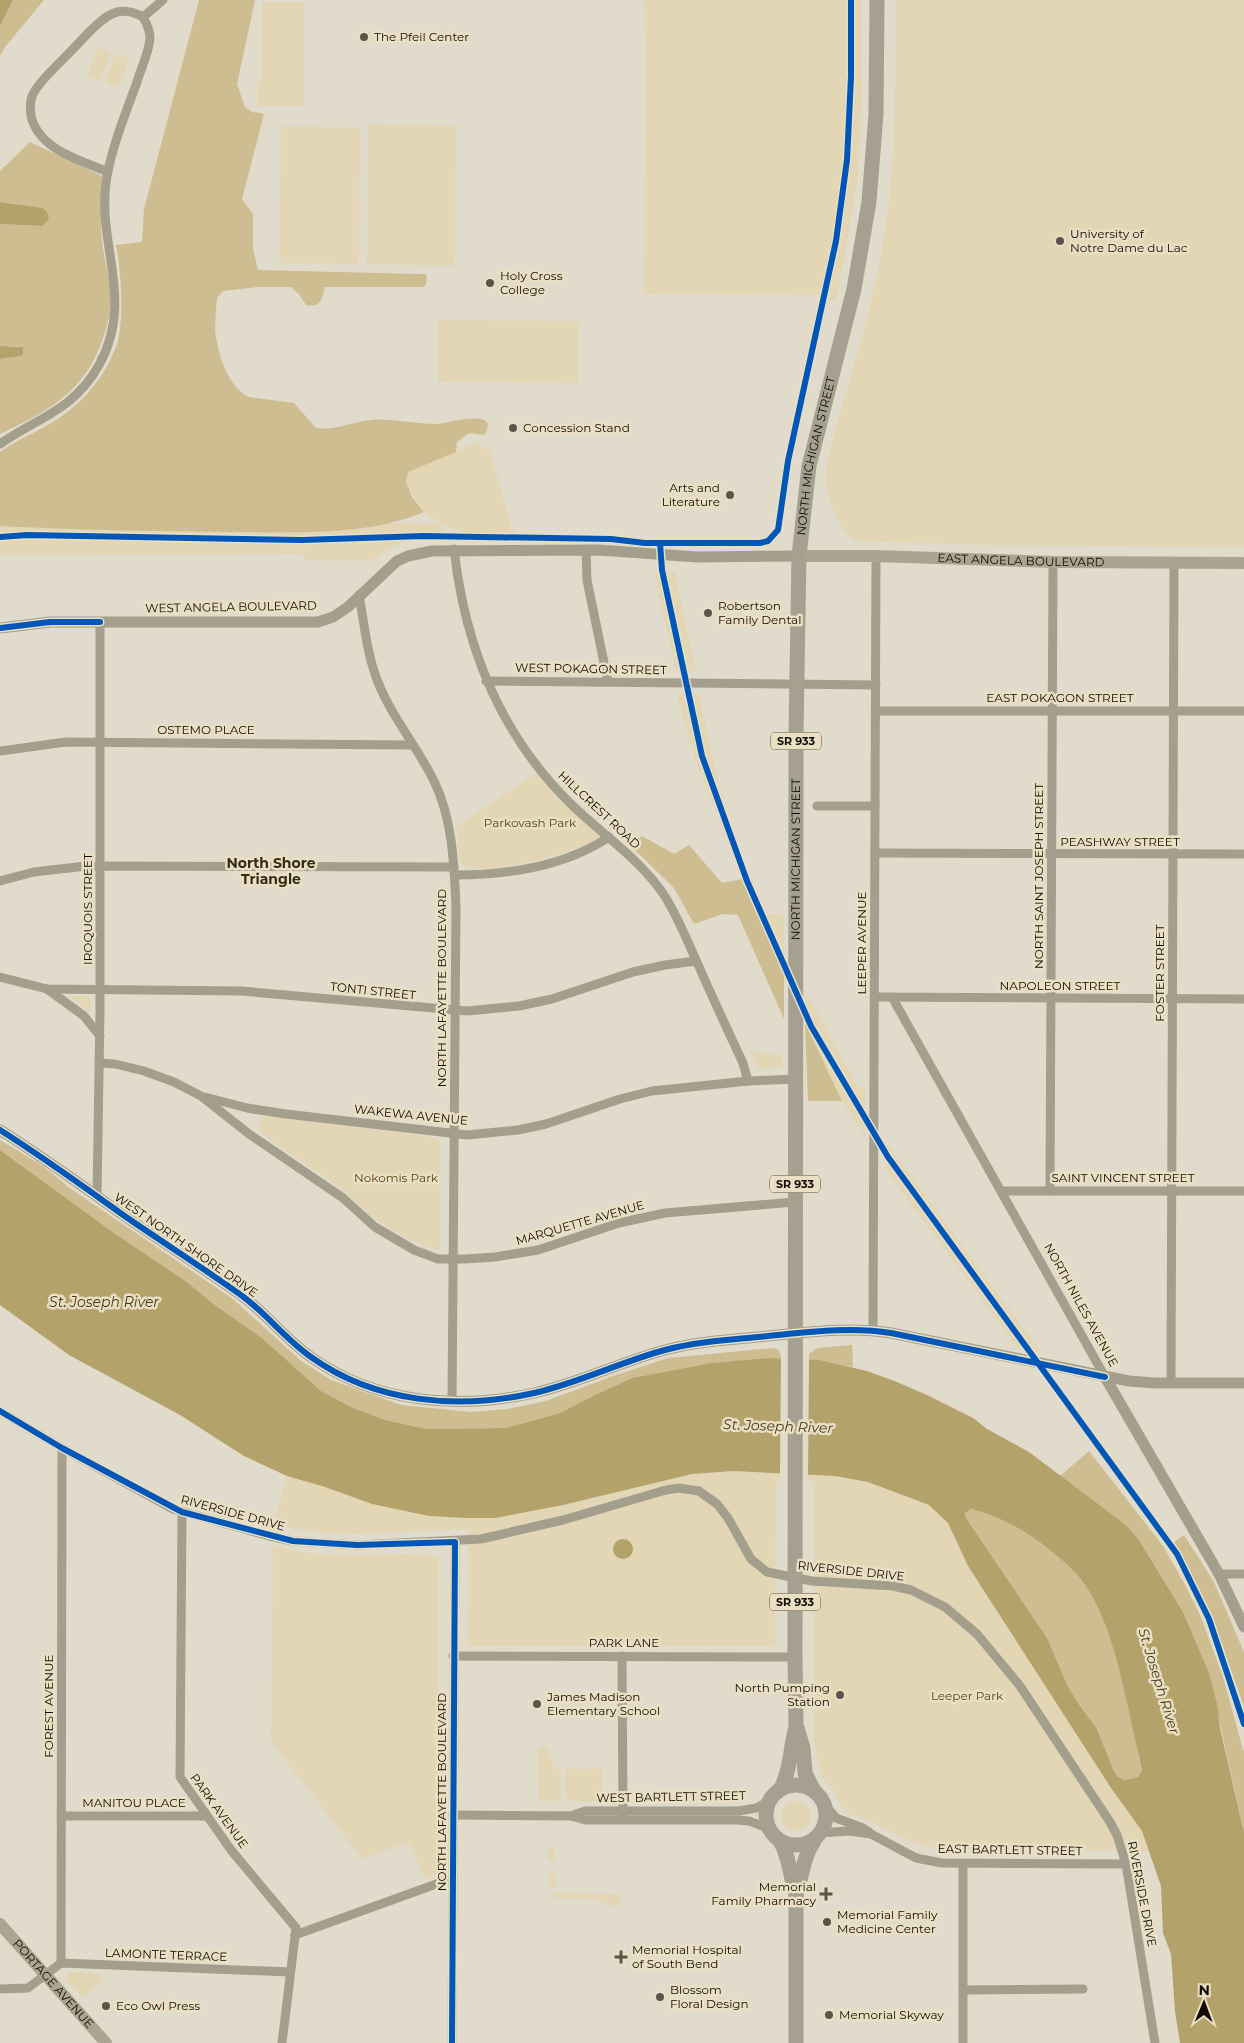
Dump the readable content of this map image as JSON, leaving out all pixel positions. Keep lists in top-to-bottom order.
{
  "streets": {
    "main road": [
      "NORTH MICHIGAN STREET",
      "EAST ANGELA BOULEVARD",
      "SR 933",
      "PORTAGE AVENUE"
    ],
    "street": [
      "WEST ANGELA BOULEVARD",
      "WEST POKAGON STREET",
      "EAST POKAGON STREET",
      "OSTEMO PLACE",
      "HILLCREST ROAD",
      "PEASHWAY STREET",
      "NORTH SAINT JOSEPH STREET",
      "IROQUOIS STREET",
      "LEEPER AVENUE",
      "FOSTER STREET",
      "NAPOLEON STREET",
      "NORTH LAFAYETTE BOULEVARD",
      "TONTI STREET",
      "WAKEWA AVENUE",
      "SAINT VINCENT STREET",
      "MARQUETTE AVENUE",
      "WEST NORTH SHORE DRIVE",
      "NORTH NILES AVENUE",
      "RIVERSIDE DRIVE",
      "PARK LANE",
      "FOREST AVENUE",
      "WEST BARTLETT STREET",
      "MANITOU PLACE",
      "PARK AVENUE",
      "EAST BARTLETT STREET",
      "LAMONTE TERRACE"
    ]
  },
  "crossings": [
    ["NORTH MICHIGAN STREET", "EAST ANGELA BOULEVARD"],
    ["NORTH MICHIGAN STREET", "WEST ANGELA BOULEVARD"],
    ["NORTH MICHIGAN STREET", "WEST POKAGON STREET"],
    ["NORTH MICHIGAN STREET", "SR 933"],
    ["NORTH MICHIGAN STREET", "WAKEWA AVENUE"],
    ["NORTH MICHIGAN STREET", "MARQUETTE AVENUE"],
    ["NORTH MICHIGAN STREET", "WEST NORTH SHORE DRIVE"],
    ["NORTH MICHIGAN STREET", "RIVERSIDE DRIVE"],
    ["NORTH MICHIGAN STREET", "PARK LANE"],
    ["NORTH MICHIGAN STREET", "WEST BARTLETT STREET"],
    ["NORTH MICHIGAN STREET", "EAST BARTLETT STREET"],
    ["EAST ANGELA BOULEVARD", "WEST ANGELA BOULEVARD"],
    ["EAST ANGELA BOULEVARD", "NORTH SAINT JOSEPH STREET"],
    ["EAST ANGELA BOULEVARD", "LEEPER AVENUE"],
    ["EAST ANGELA BOULEVARD", "FOSTER STREET"],
    ["WEST ANGELA BOULEVARD", "HILLCREST ROAD"],
    ["WEST ANGELA BOULEVARD", "IROQUOIS STREET"],
    ["WEST ANGELA BOULEVARD", "NORTH LAFAYETTE BOULEVARD"],
    ["WEST POKAGON STREET", "HILLCREST ROAD"],
    ["WEST POKAGON STREET", "LEEPER AVENUE"],
    ["EAST POKAGON STREET", "NORTH SAINT JOSEPH STREET"],
    ["EAST POKAGON STREET", "LEEPER AVENUE"],
    ["EAST POKAGON STREET", "FOSTER STREET"],
    ["OSTEMO PLACE", "IROQUOIS STREET"],
    ["OSTEMO PLACE", "NORTH LAFAYETTE BOULEVARD"],
    ["SR 933", "WEST BARTLETT STREET"],
    ["SR 933", "EAST BARTLETT STREET"],
    ["HILLCREST ROAD", "TONTI STREET"],
    ["HILLCREST ROAD", "WAKEWA AVENUE"],
    ["PEASHWAY STREET", "NORTH SAINT JOSEPH STREET"],
    ["PEASHWAY STREET", "LEEPER AVENUE"],
    ["PEASHWAY STREET", "FOSTER STREET"],
    ["NORTH SAINT JOSEPH STREET", "NAPOLEON STREET"],
    ["NORTH SAINT JOSEPH STREET", "SAINT VINCENT STREET"],
    ["IROQUOIS STREET", "TONTI STREET"],
    ["IROQUOIS STREET", "MARQUETTE AVENUE"],
    ["IROQUOIS STREET", "WEST NORTH SHORE DRIVE"],
    ["LEEPER AVENUE", "NAPOLEON STREET"],
    ["LEEPER AVENUE", "WEST NORTH SHORE DRIVE"],
    ["FOSTER STREET", "NAPOLEON STREET"],
    ["FOSTER STREET", "SAINT VINCENT STREET"],
    ["FOSTER STREET", "WEST NORTH SHORE DRIVE"],
    ["NAPOLEON STREET", "NORTH NILES AVENUE"],
    ["NORTH LAFAYETTE BOULEVARD", "TONTI STREET"],
    ["NORTH LAFAYETTE BOULEVARD", "WAKEWA AVENUE"],
    ["NORTH LAFAYETTE BOULEVARD", "MARQUETTE AVENUE"],
    ["NORTH LAFAYETTE BOULEVARD", "WEST NORTH SHORE DRIVE"],
    ["NORTH LAFAYETTE BOULEVARD", "RIVERSIDE DRIVE"],
    ["NORTH LAFAYETTE BOULEVARD", "PARK LANE"],
    ["NORTH LAFAYETTE BOULEVARD", "WEST BARTLETT STREET"],
    ["WAKEWA AVENUE", "MARQUETTE AVENUE"],
    ["SAINT VINCENT STREET", "NORTH NILES AVENUE"],
    ["WEST NORTH SHORE DRIVE", "NORTH NILES AVENUE"],
    ["RIVERSIDE DRIVE", "FOREST AVENUE"],
    ["RIVERSIDE DRIVE", "PARK AVENUE"],
    ["RIVERSIDE DRIVE", "EAST BARTLETT STREET"],
    ["FOREST AVENUE", "MANITOU PLACE"],
    ["FOREST AVENUE", "LAMONTE TERRACE"],
    ["WEST BARTLETT STREET", "EAST BARTLETT STREET"],
    ["MANITOU PLACE", "PARK AVENUE"]
  ],
  "districts": ["North Shore Triangle"],
  "water": ["St. Joseph River"],
  "parks": ["Parkovash Park", "Nokomis Park", "Leeper Park"],
  "places": {
    "other": [
      "The Pfeil Center",
      "University of Notre Dame du Lac",
      "Holy Cross College",
      "Concession Stand",
      "Arts and Literature",
      "Robertson Family Dental",
      "North Pumping Station",
      "James Madison Elementary School",
      "Memorial Family Medicine Center",
      "Blossom Floral Design",
      "Eco Owl Press",
      "Memorial Skyway"
    ],
    "health": ["Memorial Family Pharmacy", "Memorial Hospital of South Bend"]
  },
  "north": "top"
}
